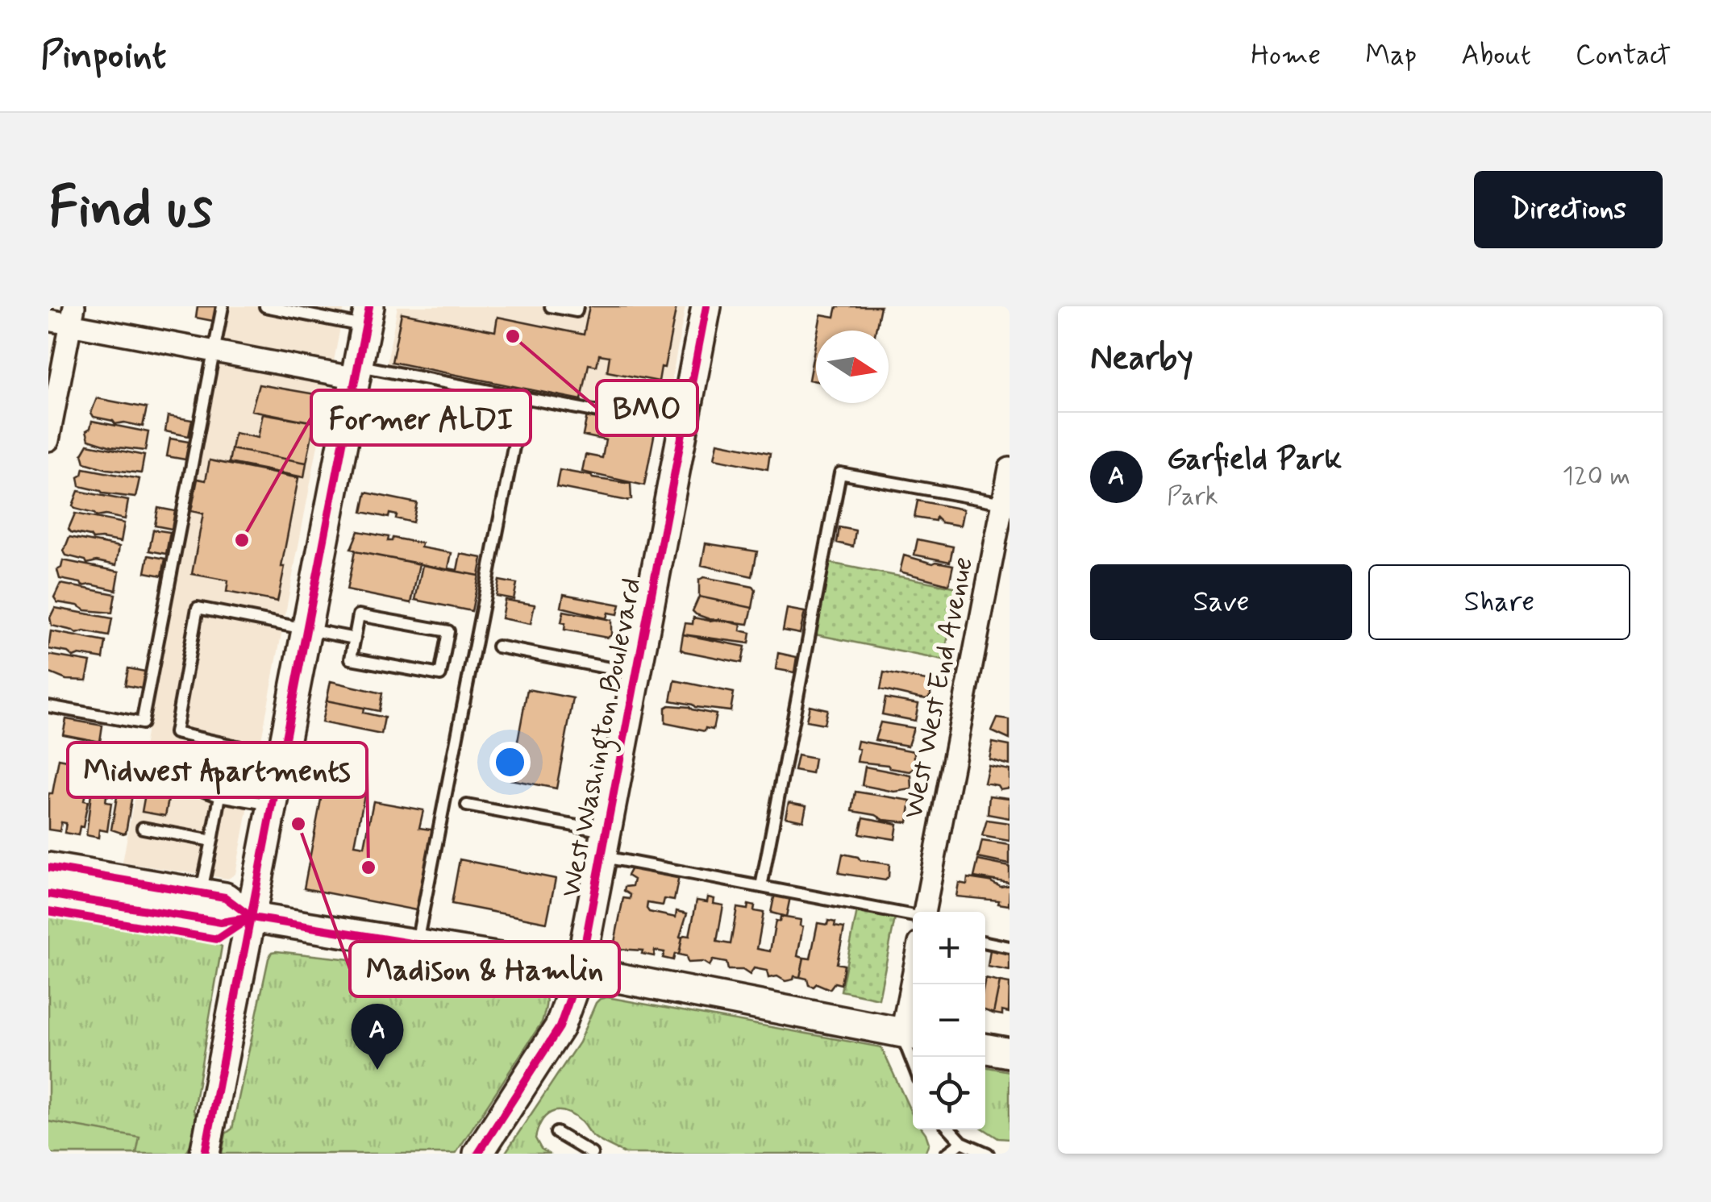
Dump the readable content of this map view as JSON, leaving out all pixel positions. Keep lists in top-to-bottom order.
{
  "streets": {
    "street": ["West West End Avenue", "West Washington Boulevard"]
  },
  "places": [
    "BMO",
    "Former ALDI",
    "Madison & Hamlin",
    "Midwest Apartments"
  ],
  "north": "right",
  "page": {
    "header": "Pinpoint",
    "nav": [
      "Home",
      "Map",
      "About",
      "Contact"
    ],
    "buttons": [
      "Directions",
      ["Save", "Share"]
    ],
    "title": "Find us",
    "heading": "Nearby",
    "list": [
      {
        "mark": "A",
        "name": "Garfield Park",
        "note": "Park",
        "value": "120 m"
      }
    ],
    "map_buttons": ["+", "−"],
    "pins": "A"
  }
}
